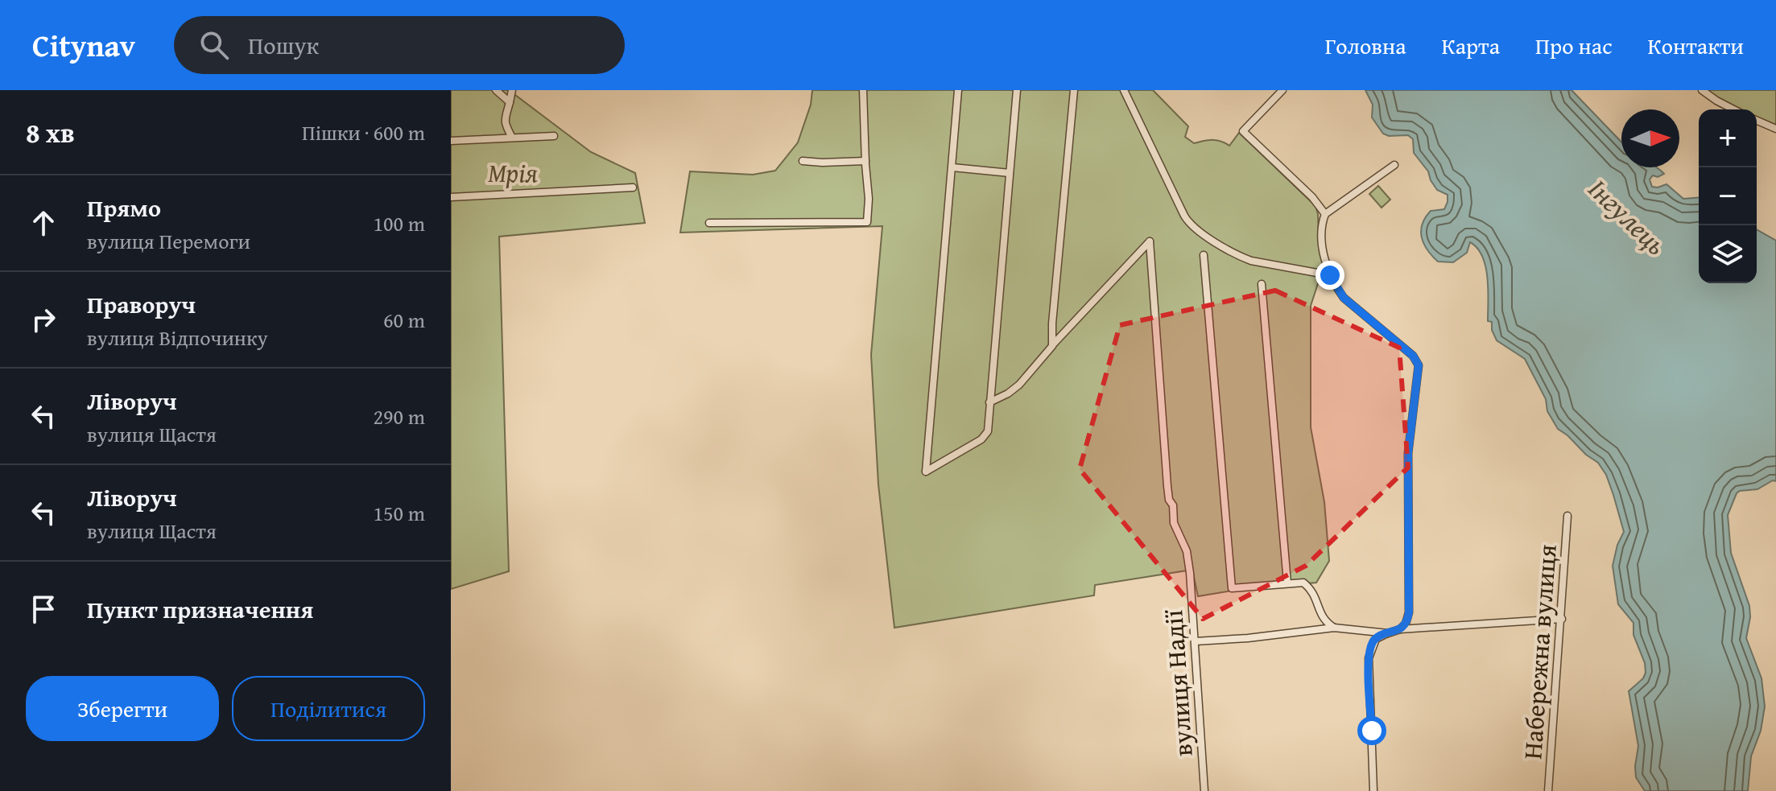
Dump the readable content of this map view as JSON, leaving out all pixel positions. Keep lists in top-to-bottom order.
{
  "streets": {
    "street": ["Набережна вулиця", "вулиця Надії"]
  },
  "water": ["Інгулець"],
  "parks": ["Мрія"],
  "north": "right",
  "page": {
    "header": "Citynav",
    "search": "Пошук",
    "nav": [
      "Головна",
      "Карта",
      "Про нас",
      "Контакти"
    ],
    "heading": ["8 хв", "Пішки · 600 m"],
    "map_buttons": ["+", "−"],
    "list": [
      ["Прямо", "вулиця Перемоги", "100 m"],
      ["Праворуч", "вулиця Відпочинку", "60 m"],
      ["Ліворуч", "вулиця Щастя", "290 m"],
      ["Ліворуч", "вулиця Щастя", "150 m"],
      "Пункт призначення"
    ],
    "buttons": ["Зберегти", "Поділитися"]
  }
}
